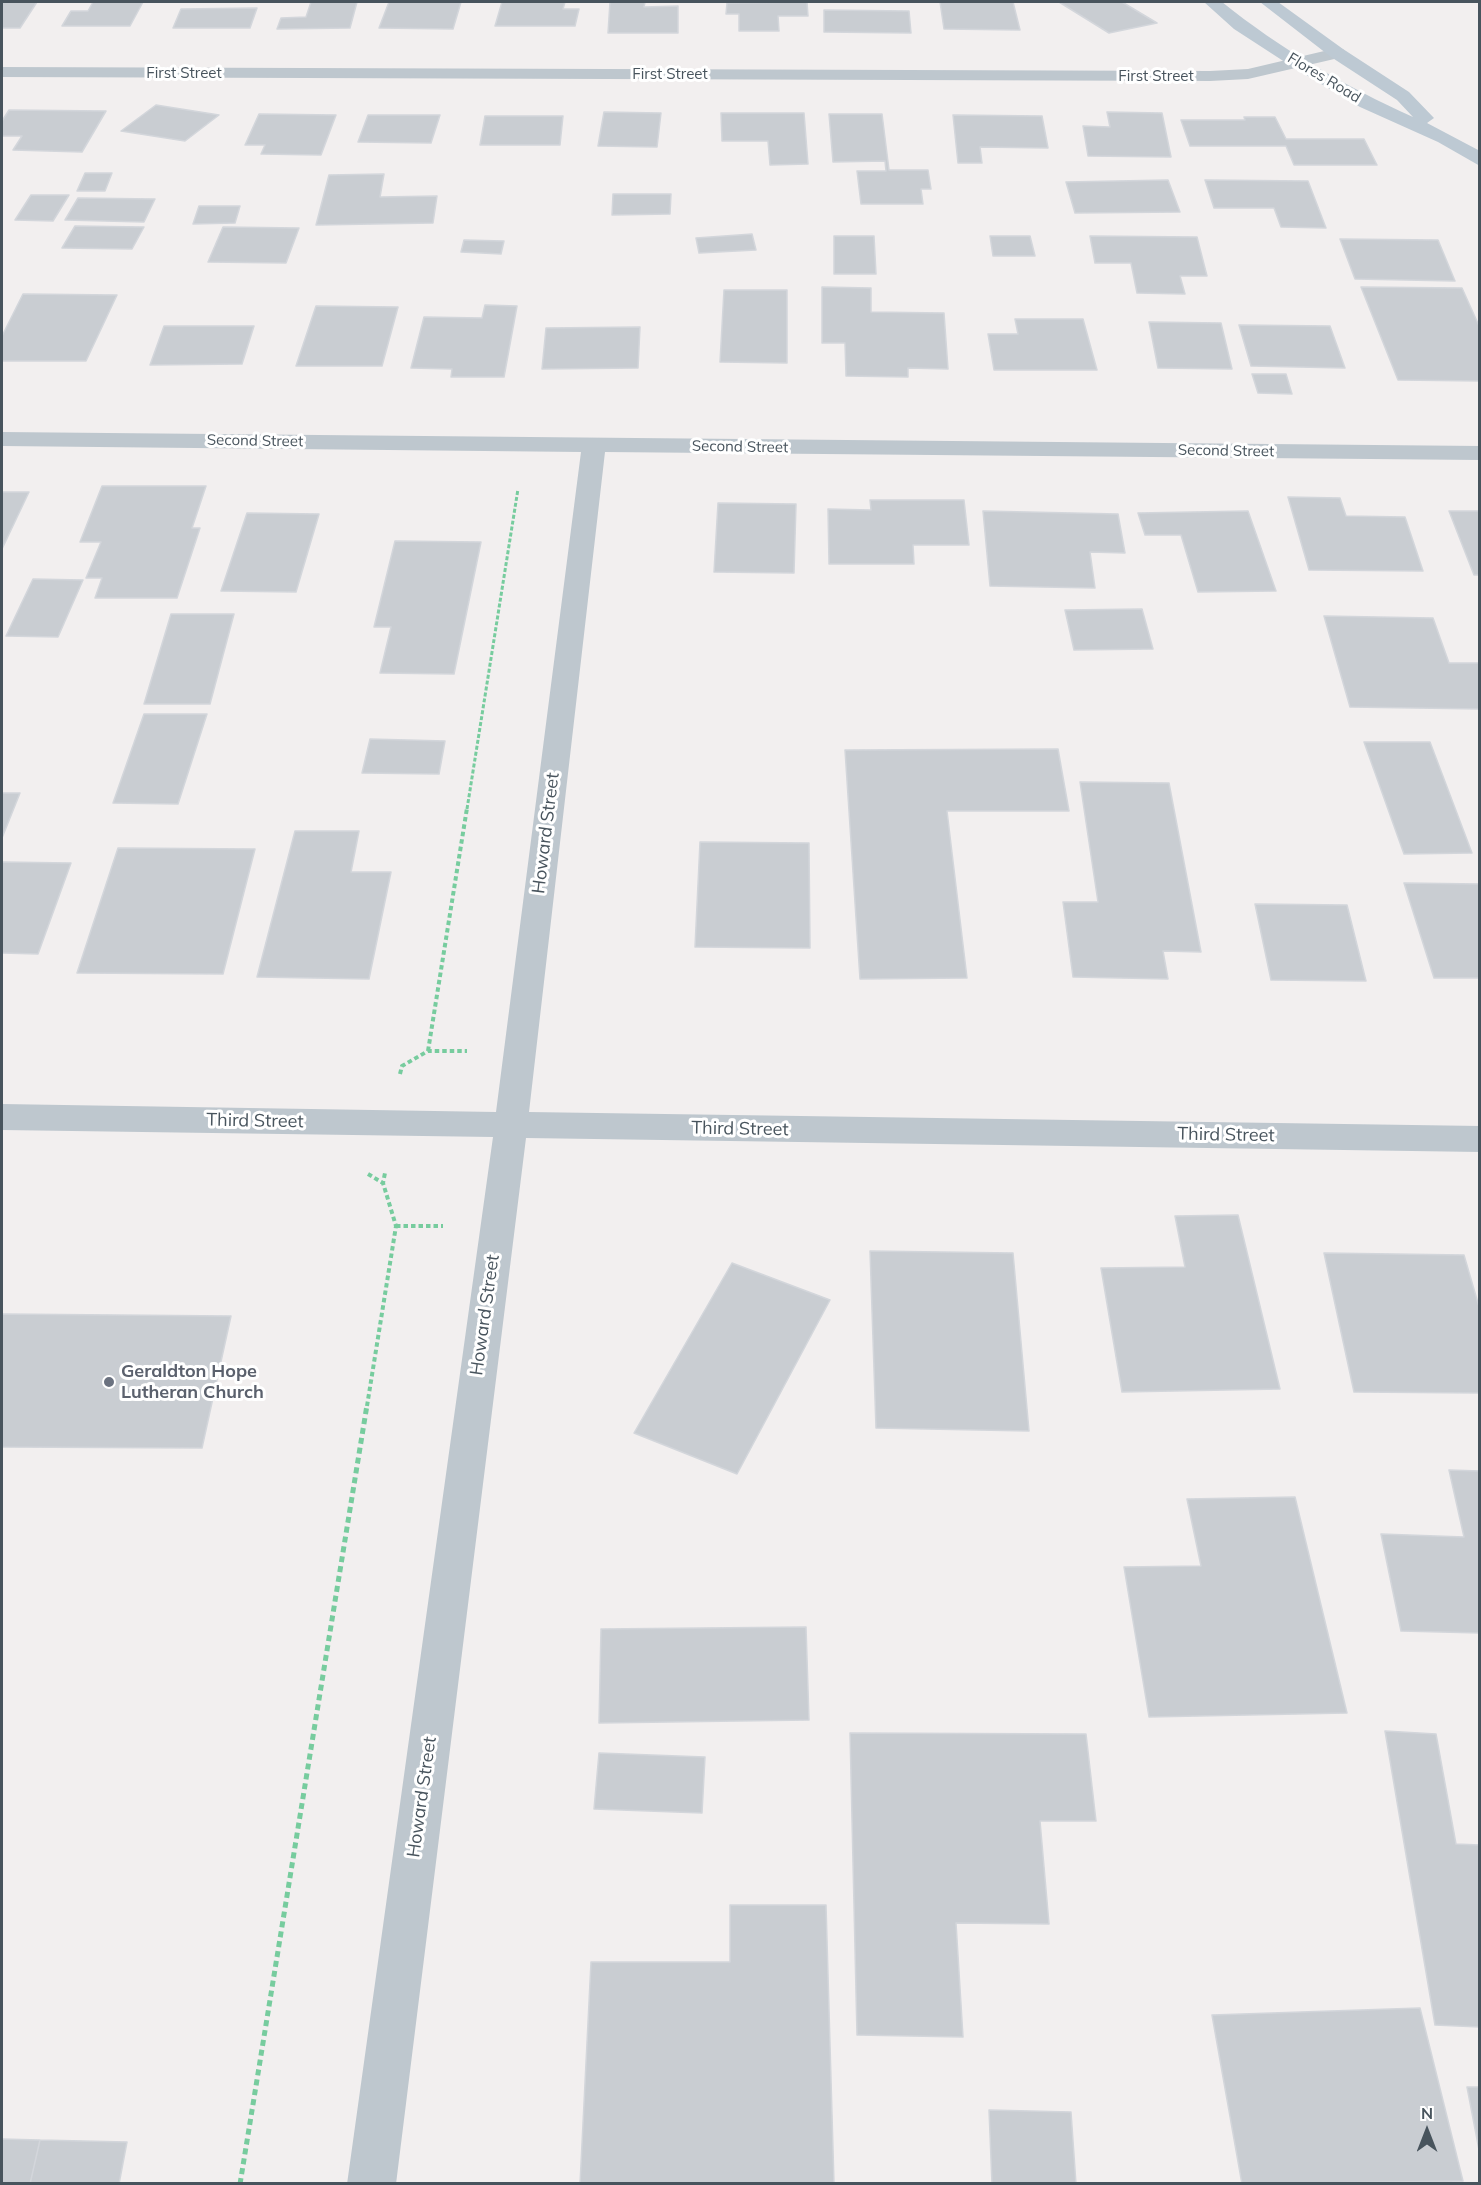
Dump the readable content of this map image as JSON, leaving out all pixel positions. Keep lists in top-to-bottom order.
{
  "streets": {
    "main road": ["Flores Road"],
    "street": [
      "First Street",
      "Second Street",
      "Howard Street",
      "Third Street"
    ]
  },
  "crossings": [
    ["First Street", "Flores Road"],
    ["Second Street", "Howard Street"],
    ["Howard Street", "Third Street"]
  ],
  "places": ["Geraldton Hope Lutheran Church"],
  "north": "top"
}
